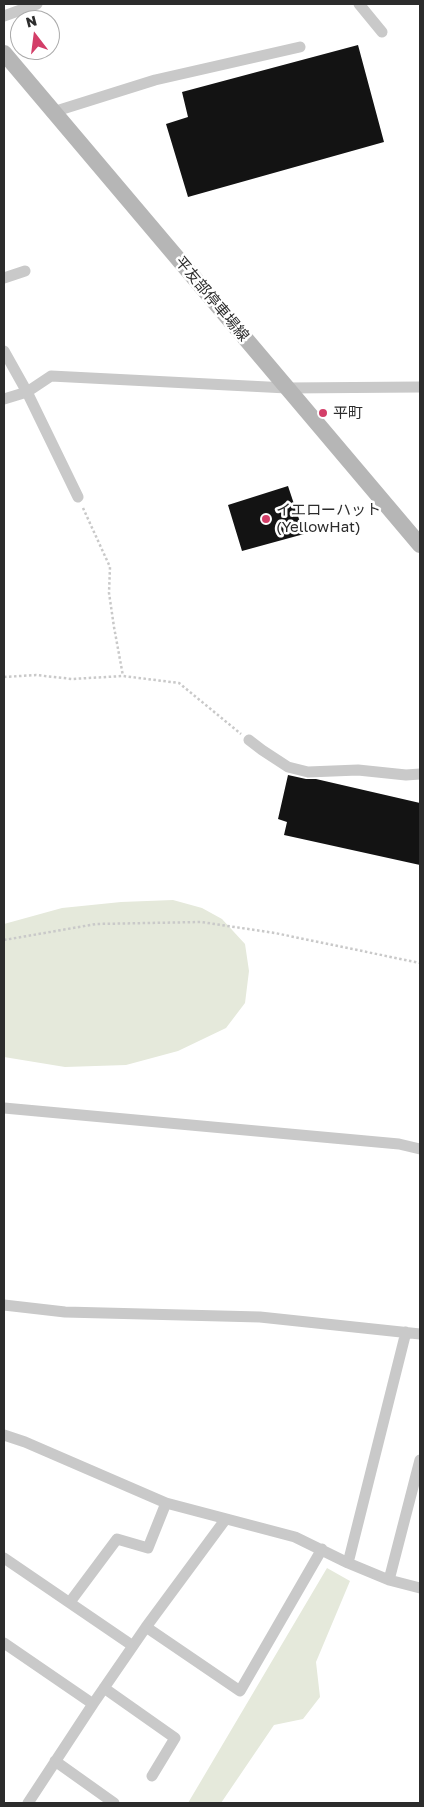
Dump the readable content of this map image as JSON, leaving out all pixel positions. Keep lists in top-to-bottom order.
{
  "streets": {
    "main road": ["平友部停車場線"]
  },
  "places": ["平町", "イエローハット (YellowHat)"],
  "north": "top"
}
